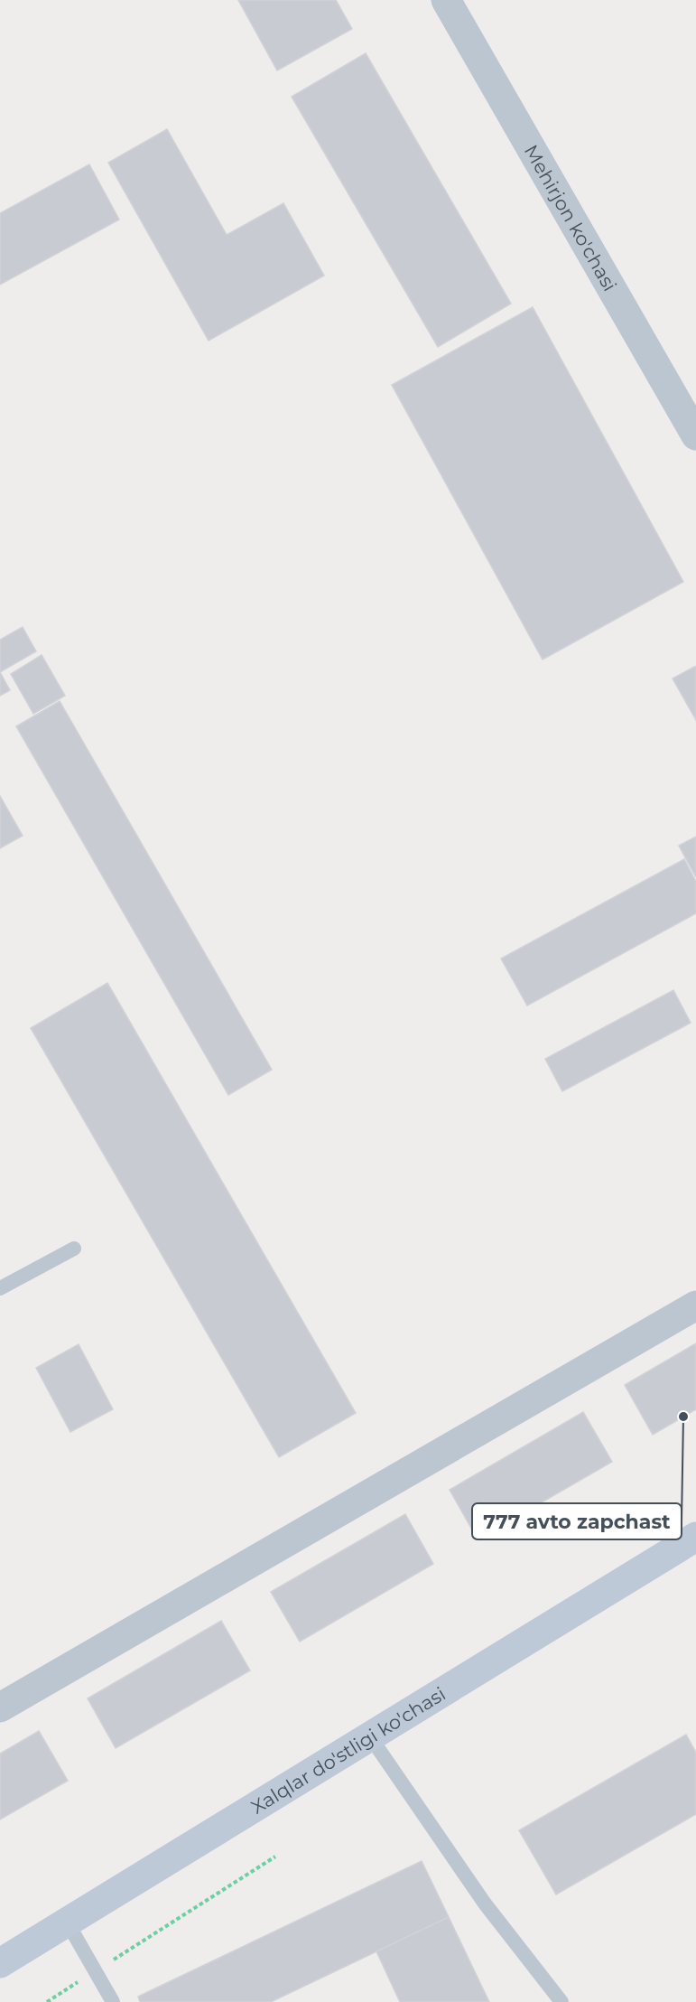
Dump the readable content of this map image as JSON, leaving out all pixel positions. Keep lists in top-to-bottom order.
{
  "streets": {
    "street": ["Mehirjon ko'chasi", "Xalqlar do'stligi ko'chasi"]
  },
  "places": ["777 avto zapchast"]
}
